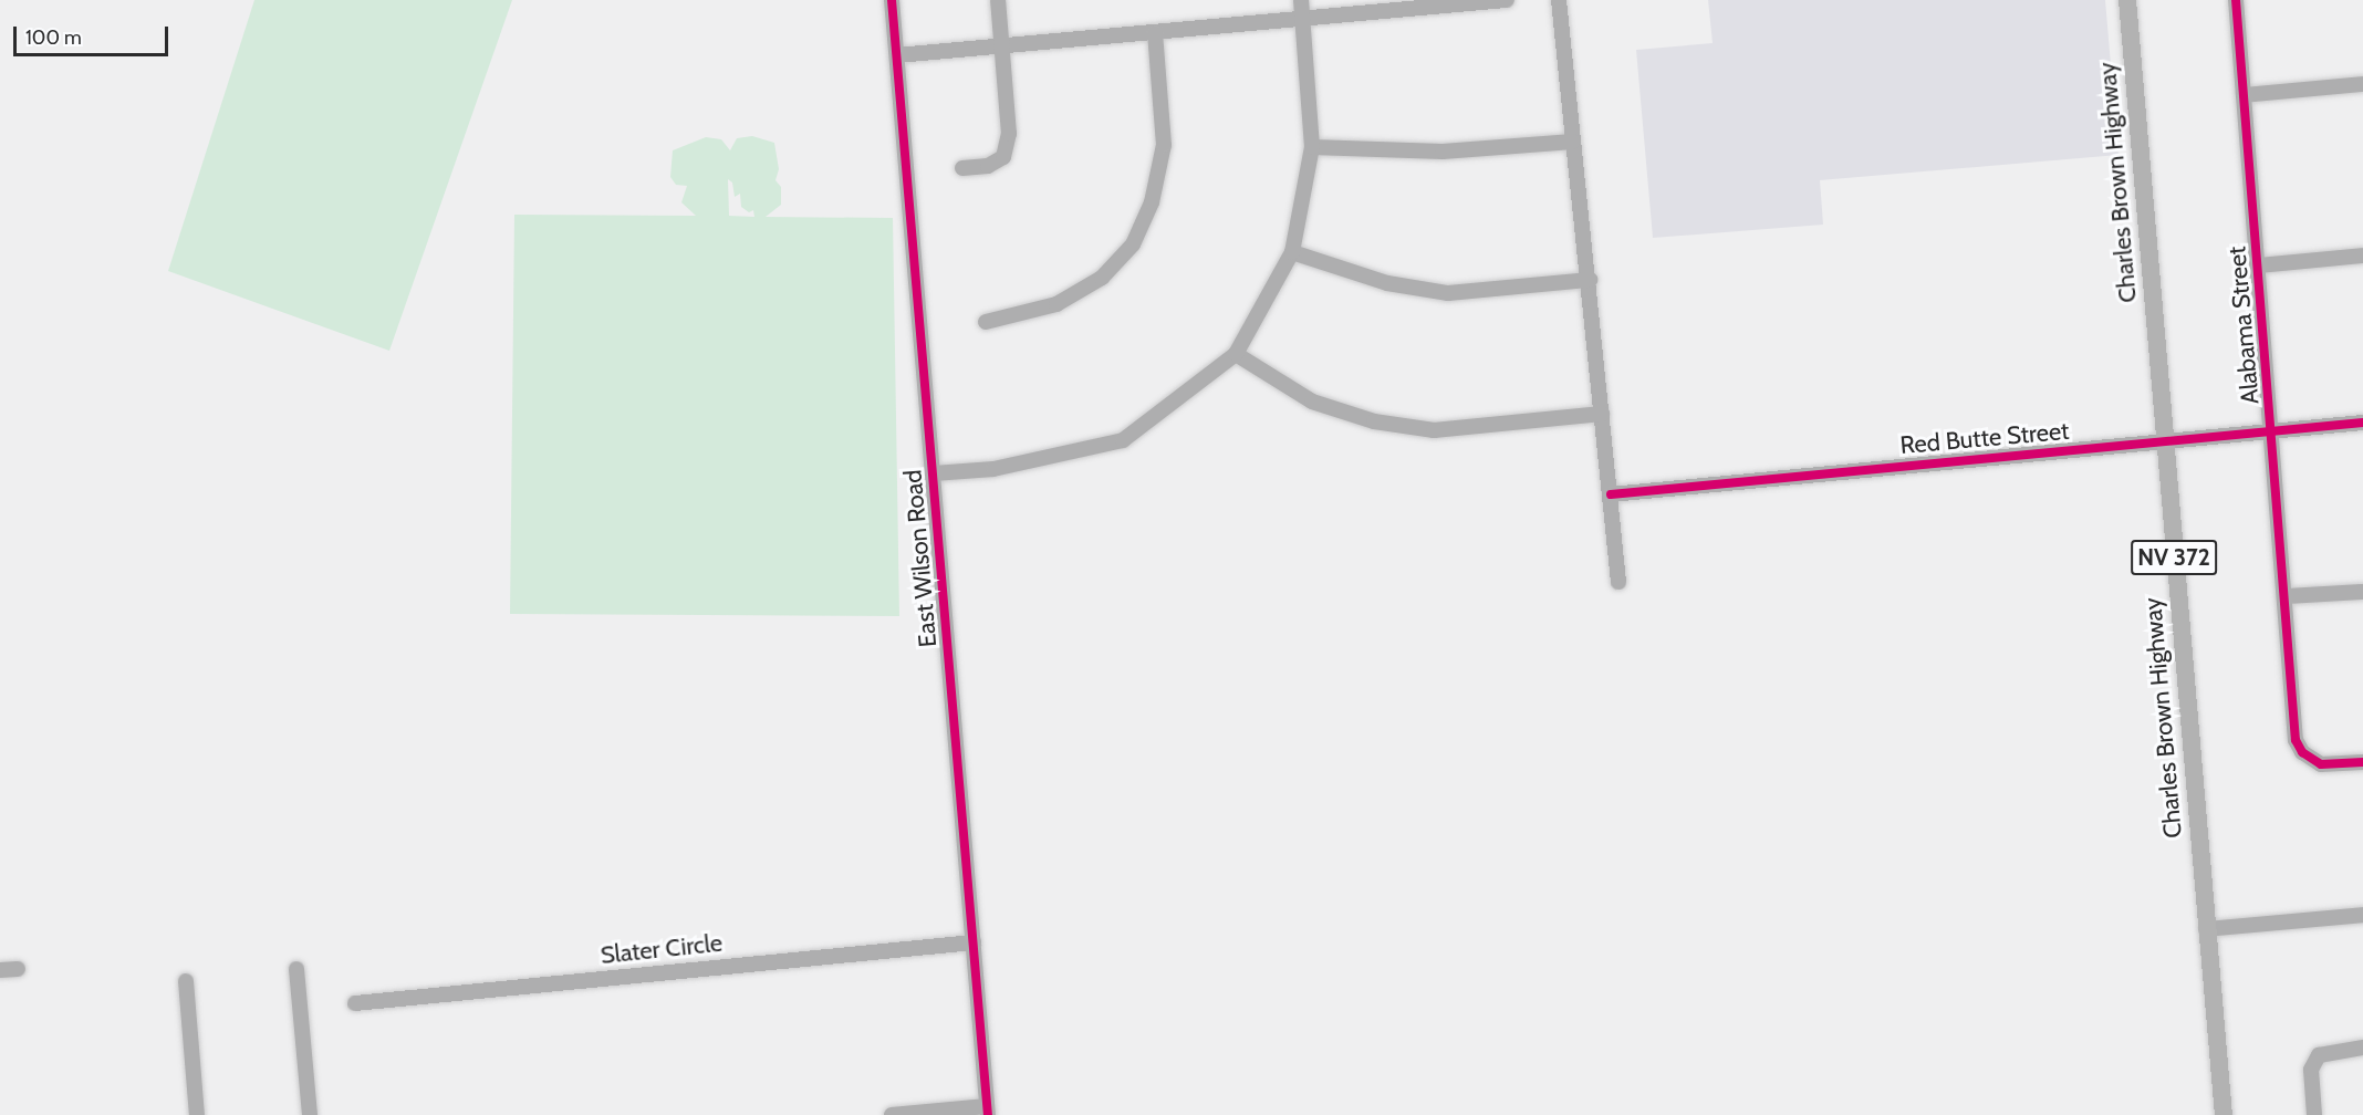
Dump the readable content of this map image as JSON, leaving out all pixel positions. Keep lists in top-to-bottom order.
{
  "streets": {
    "main road": ["Charles Brown Highway", "NV 372"],
    "street": [
      "Alabama Street",
      "Red Butte Street",
      "East Wilson Road",
      "Slater Circle"
    ]
  },
  "crossings": [
    ["Charles Brown Highway", "Red Butte Street"],
    ["Alabama Street", "Red Butte Street"],
    ["East Wilson Road", "Slater Circle"]
  ],
  "scale_bar": "100 m"
}
